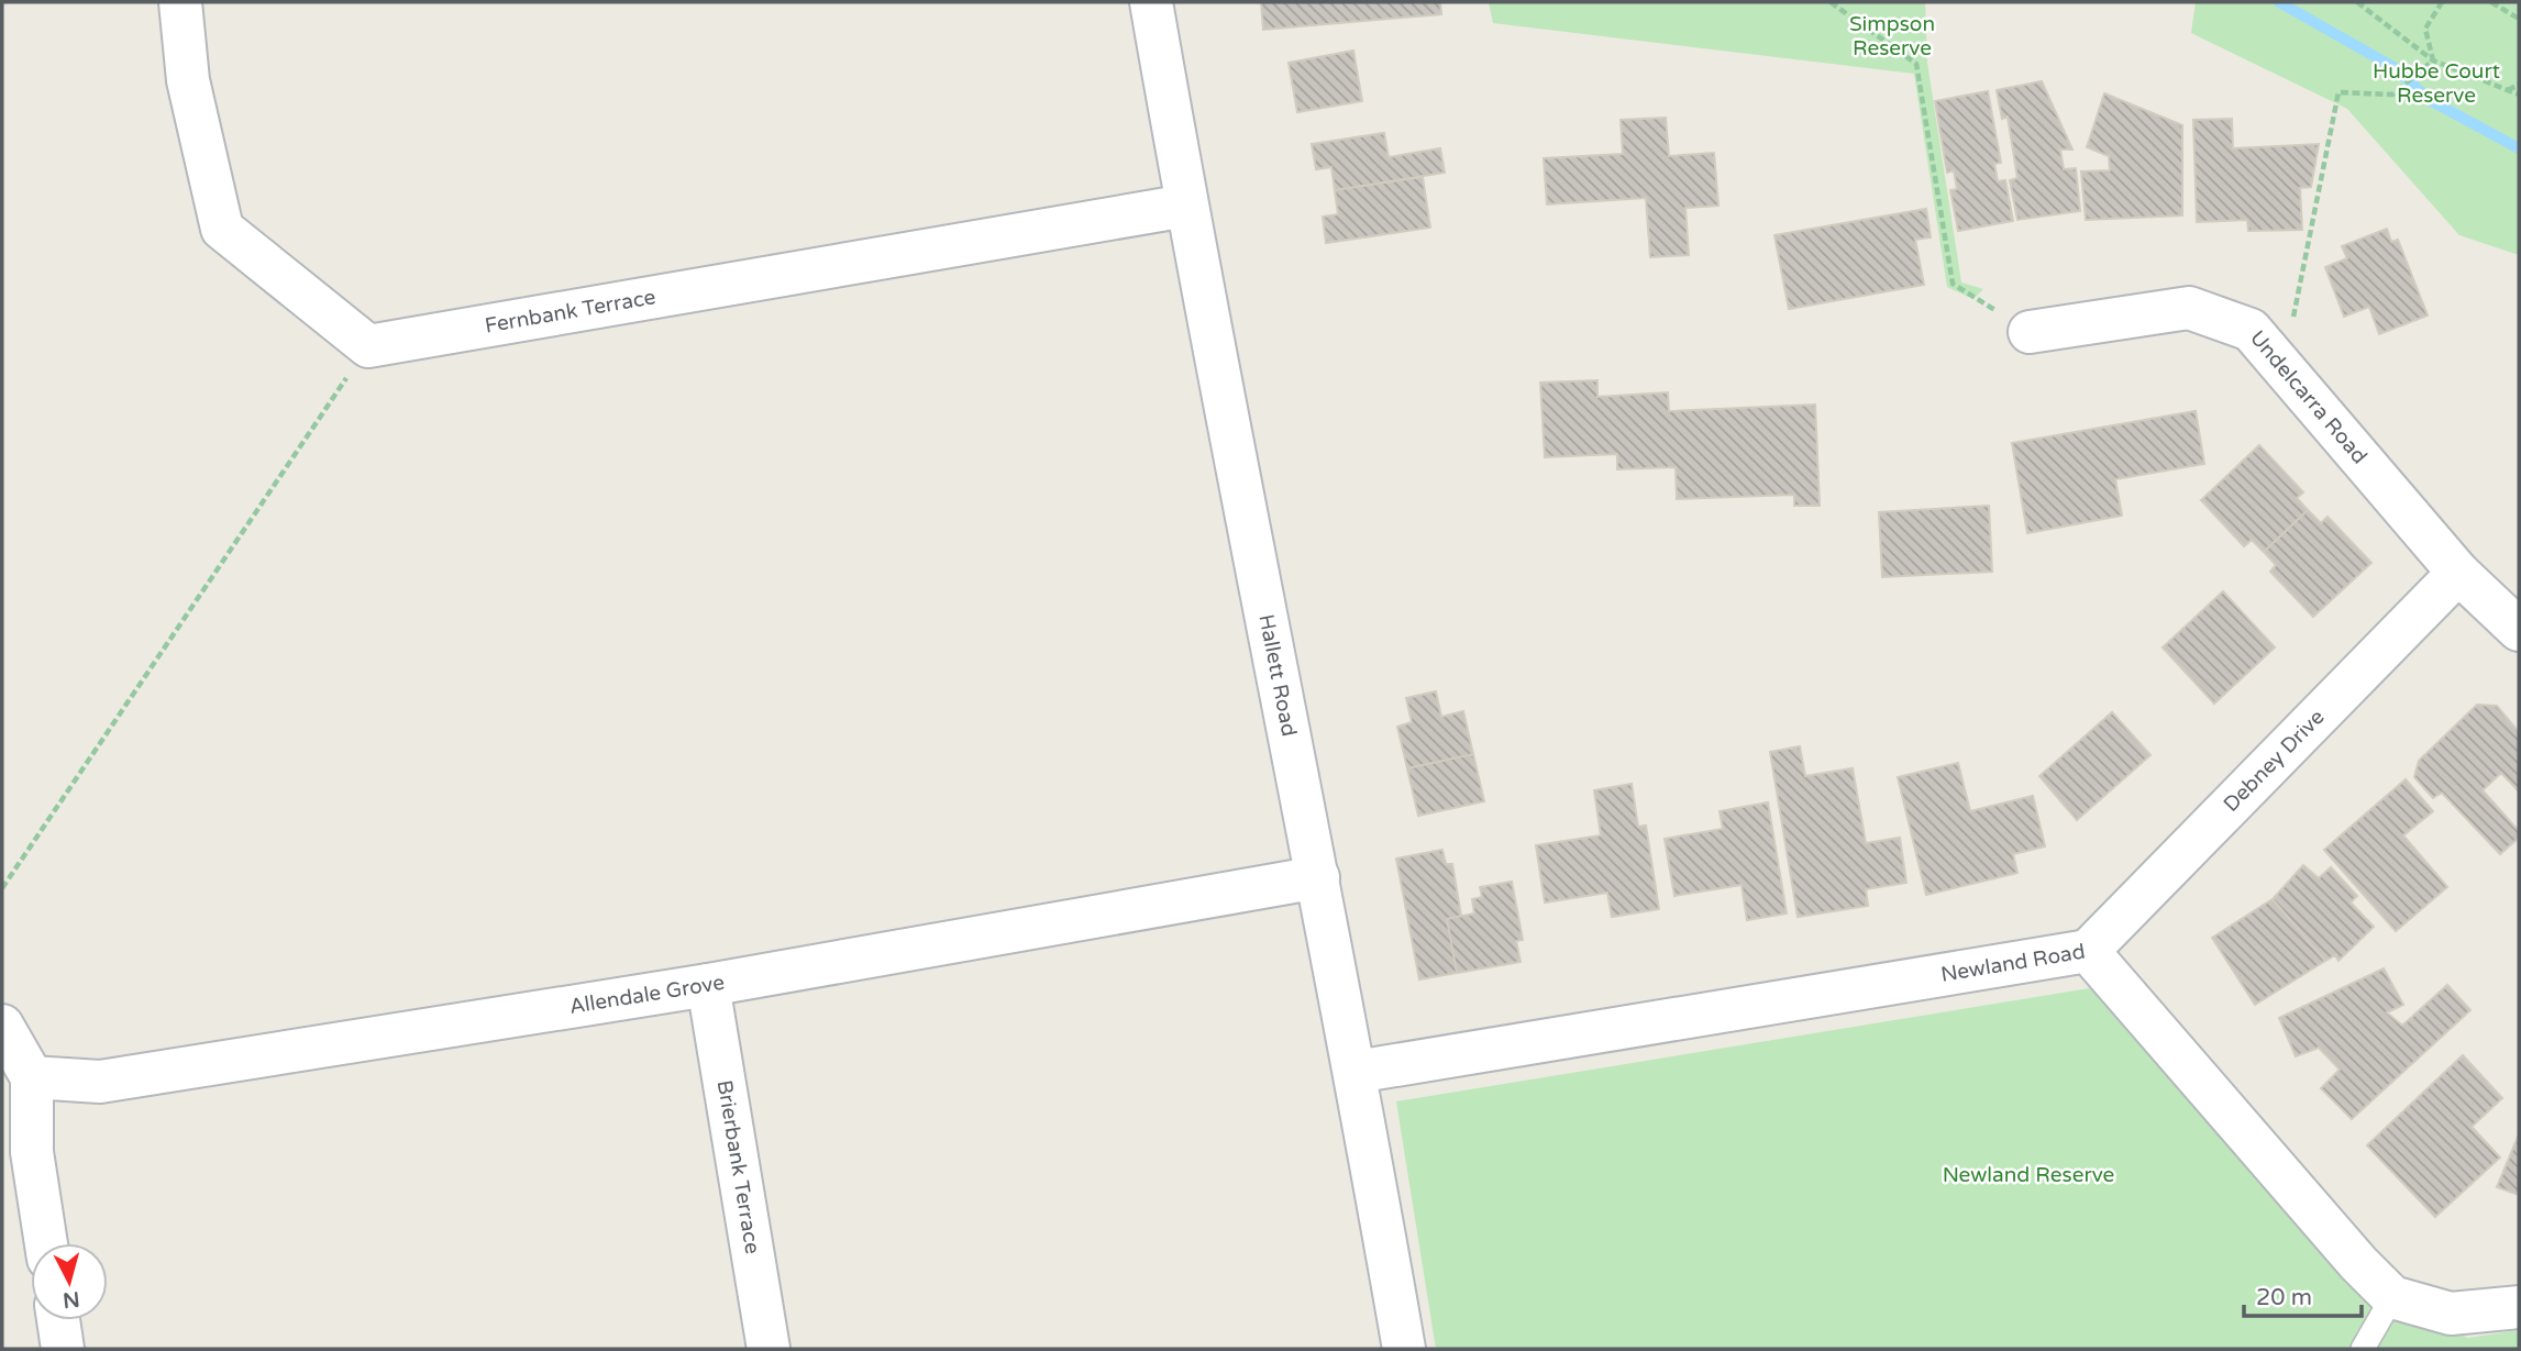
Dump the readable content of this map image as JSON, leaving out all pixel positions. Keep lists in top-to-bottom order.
{
  "streets": {
    "street": [
      "Fernbank Terrace",
      "Undelcarra Road",
      "Hallett Road",
      "Debney Drive",
      "Newland Road",
      "Allendale Grove",
      "Brierbank Terrace"
    ]
  },
  "crossings": [
    ["Fernbank Terrace", "Hallett Road"],
    ["Undelcarra Road", "Debney Drive"],
    ["Hallett Road", "Newland Road"],
    ["Hallett Road", "Allendale Grove"],
    ["Debney Drive", "Newland Road"],
    ["Allendale Grove", "Brierbank Terrace"]
  ],
  "parks": ["Simpson Reserve", "Hubbe Court Reserve", "Newland Reserve"],
  "scale_bar": "20 m",
  "north": "bottom"
}
